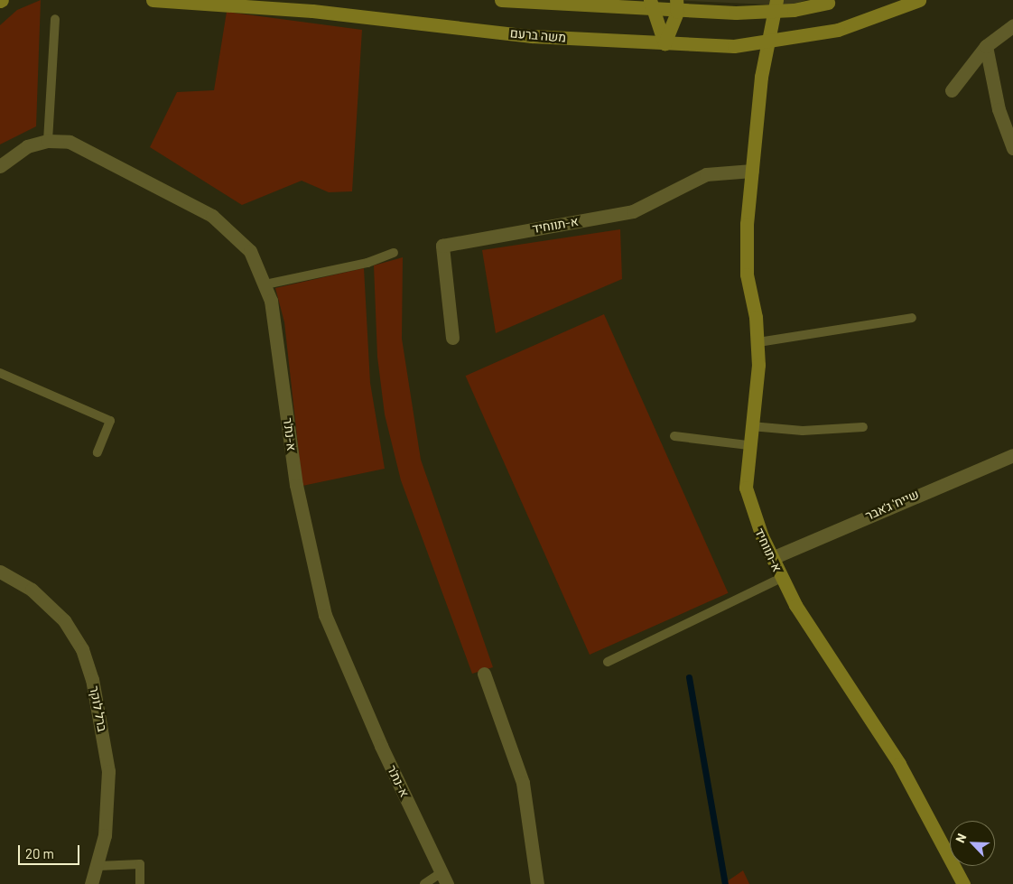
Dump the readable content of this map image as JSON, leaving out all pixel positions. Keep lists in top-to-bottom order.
{
  "streets": {
    "main road": ["משה ברעם", "א-תווחיד"],
    "street": ["א-נת'ר", "שייח' ג'אבר", "ברל לוקר"]
  },
  "crossings": [
    ["א-תווחיד", "שייח' ג'אבר"]
  ],
  "scale_bar": "20 m",
  "north": "top left"
}
